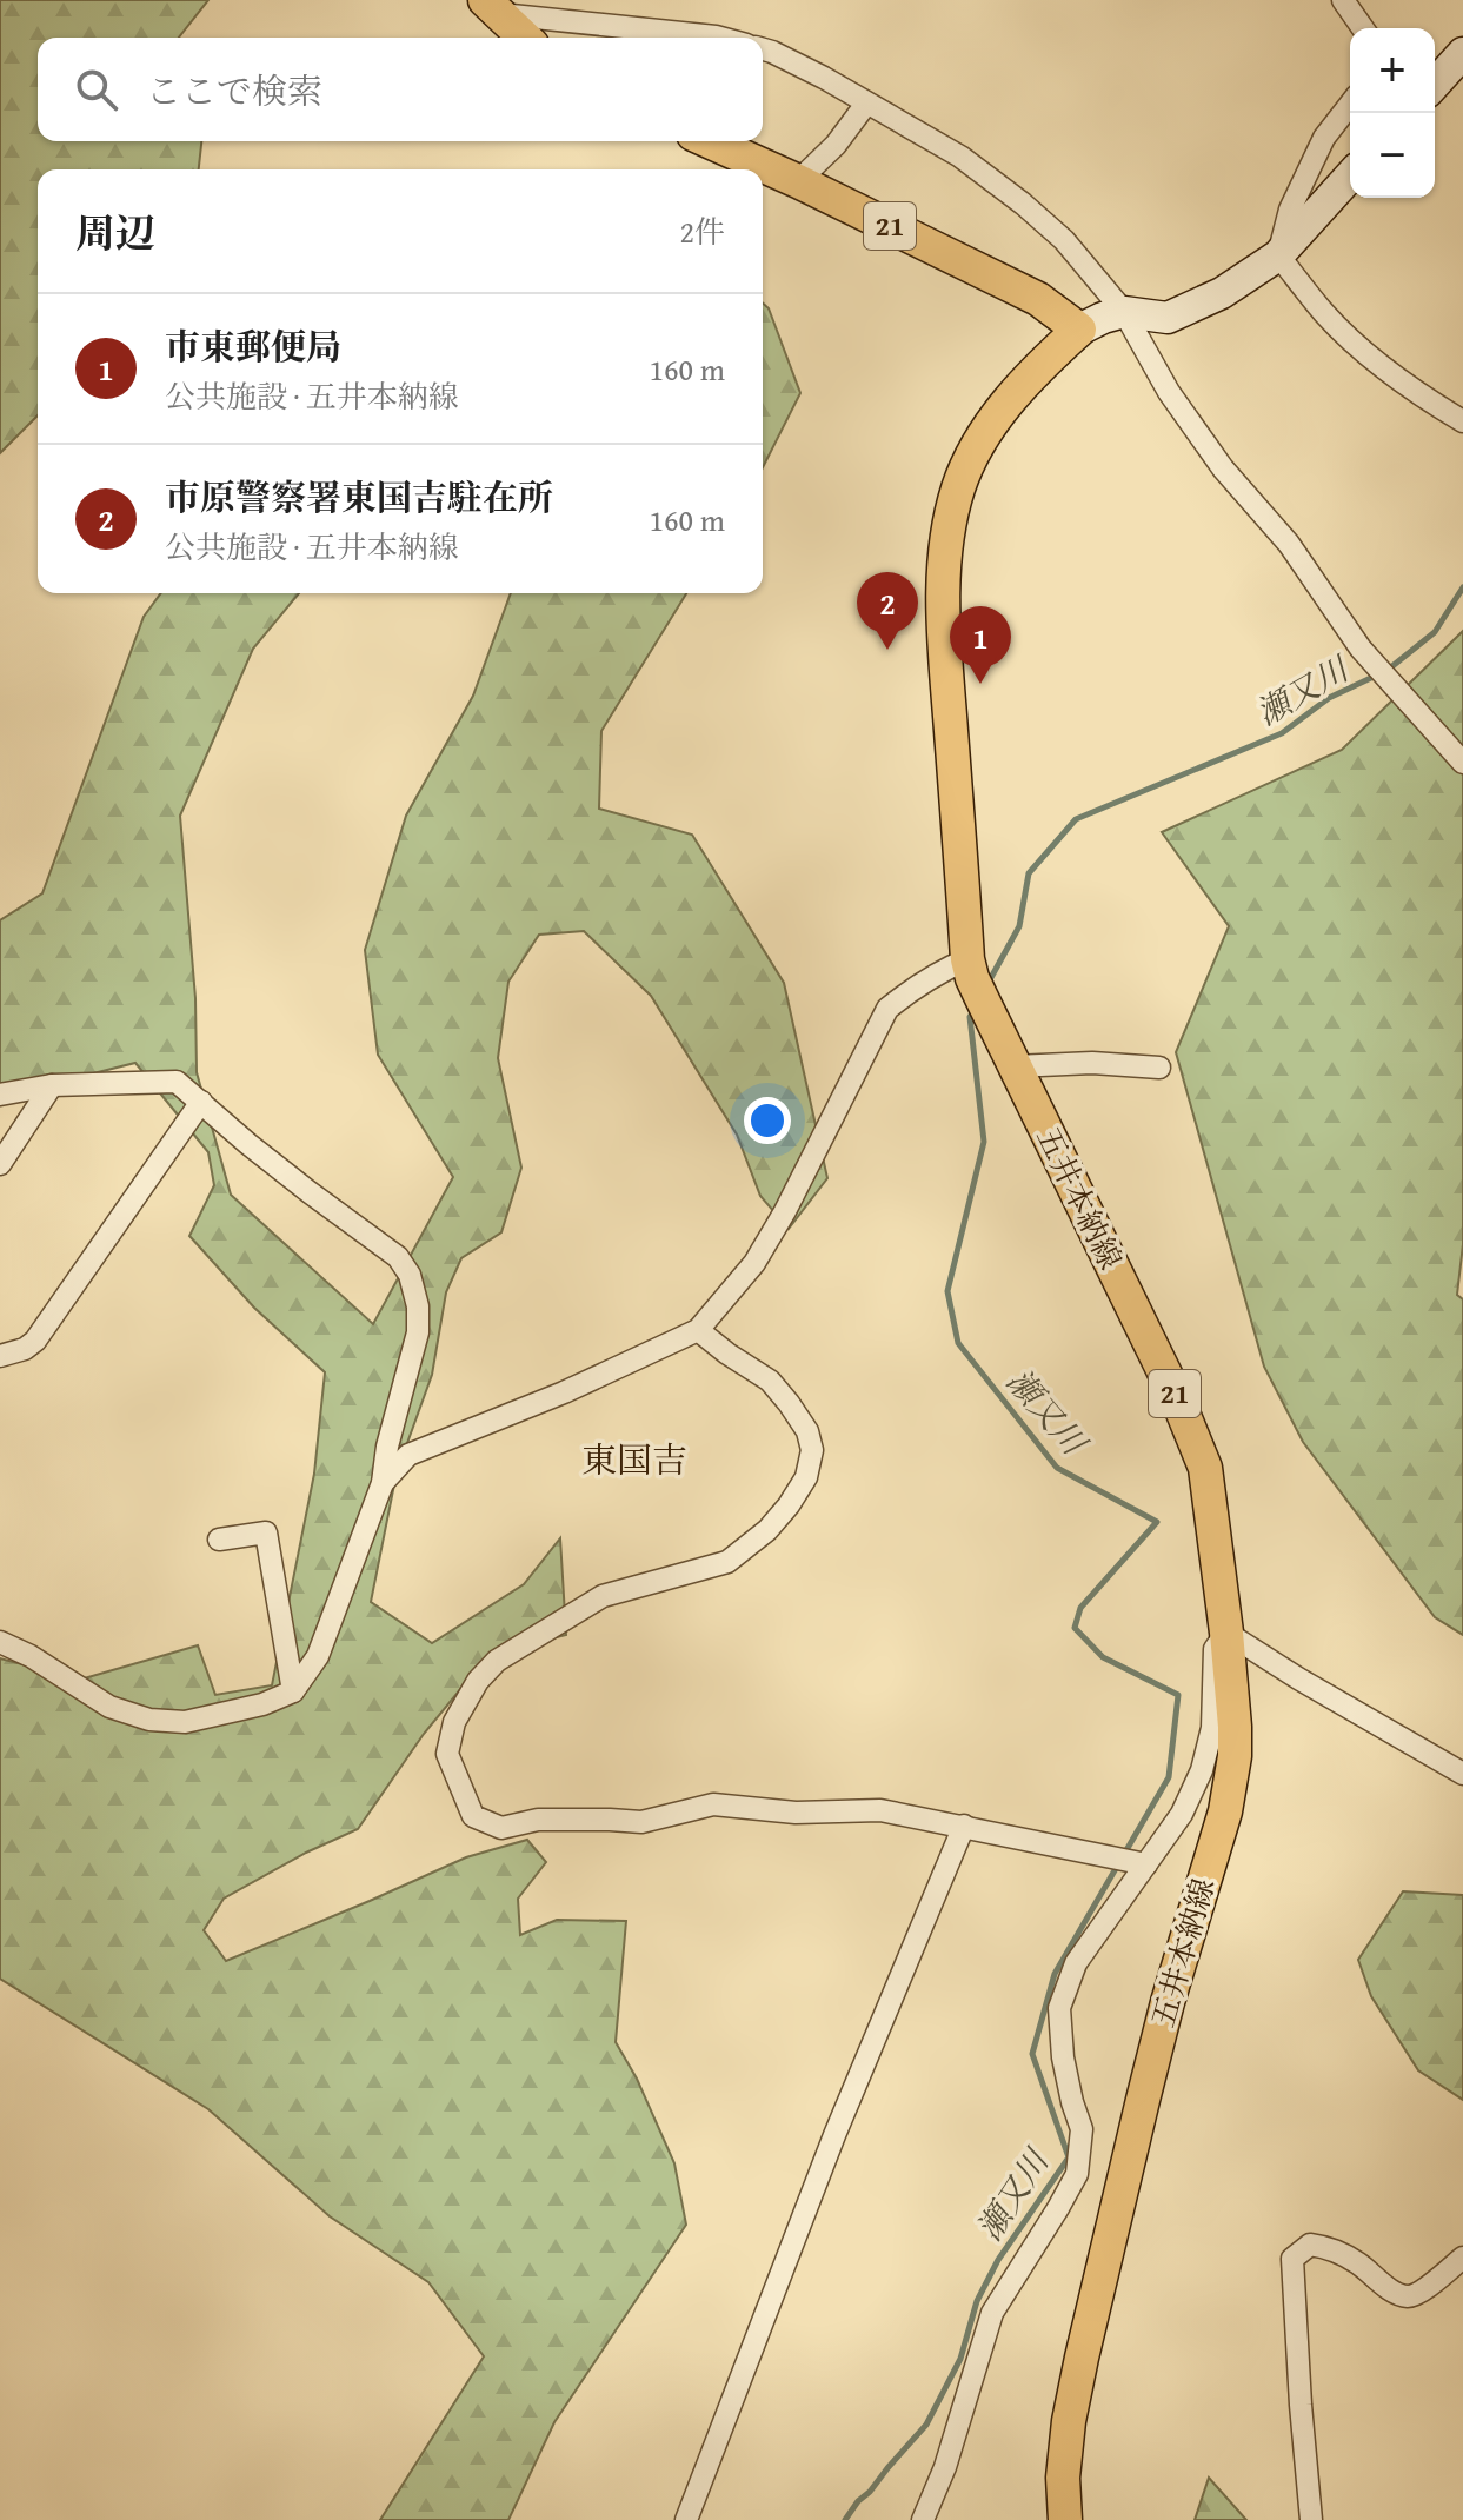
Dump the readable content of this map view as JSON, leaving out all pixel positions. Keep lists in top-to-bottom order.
{
  "streets": {
    "main road": ["21", "五井本納線"]
  },
  "crossings": [
    ["21", "五井本納線"]
  ],
  "districts": ["東国吉"],
  "water": ["瀬又川"],
  "page": {
    "map_buttons": ["+", "−"],
    "search": "ここで検索",
    "heading": ["周辺", "2件"],
    "list": [
      {
        "mark": "1",
        "name": "市東郵便局",
        "note": "公共施設 · 五井本納線",
        "value": "160 m"
      },
      {
        "mark": "2",
        "name": "市原警察署東国吉駐在所",
        "note": "公共施設 · 五井本納線",
        "value": "160 m"
      }
    ],
    "pins": ["2", "1"]
  }
}
